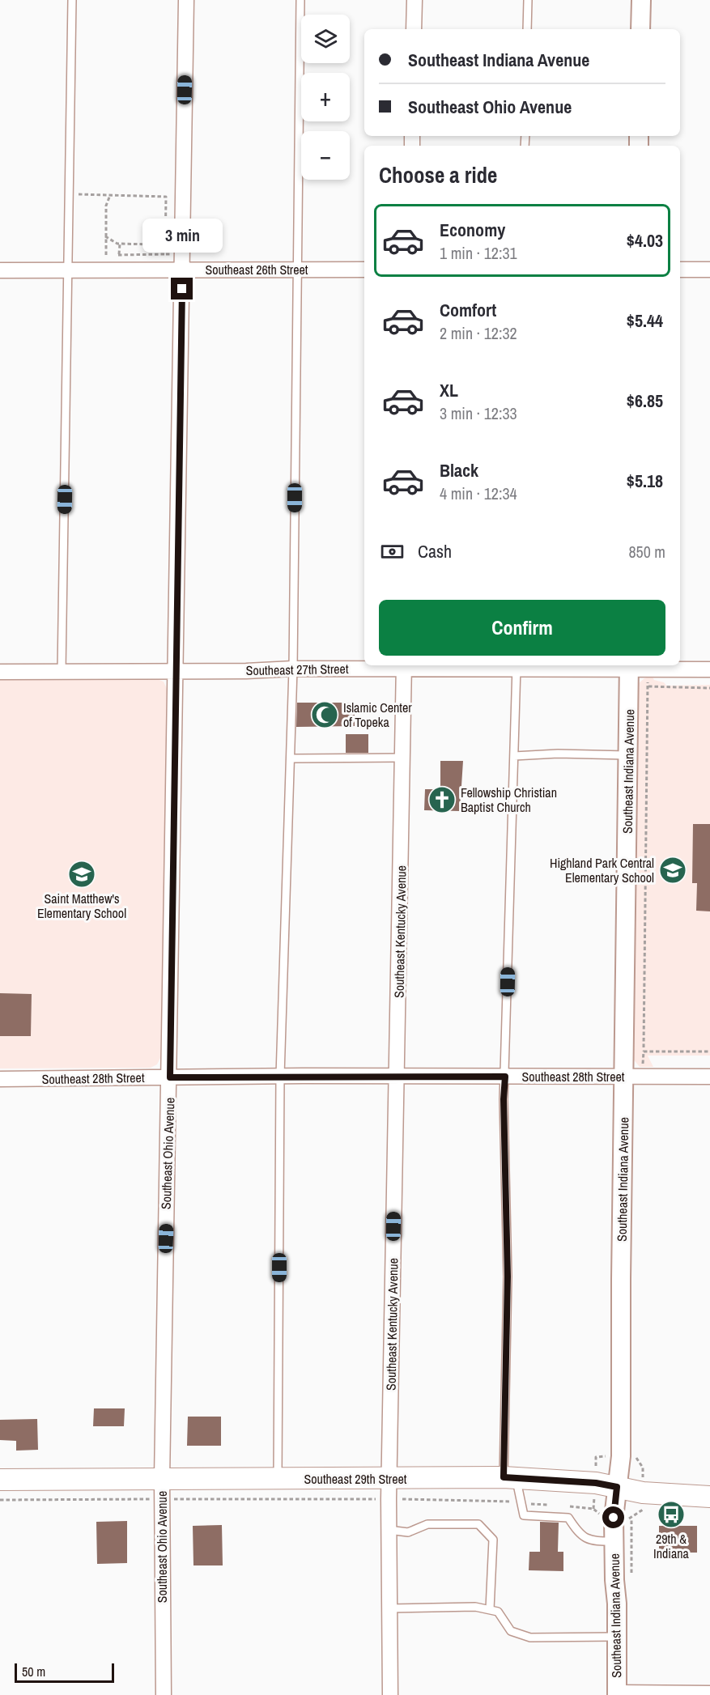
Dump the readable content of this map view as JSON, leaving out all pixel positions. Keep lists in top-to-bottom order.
{
  "streets": {
    "main road": ["Southeast 29th Street"],
    "street": [
      "Southeast 26th Street",
      "Southeast 27th Street",
      "Southeast Indiana Avenue",
      "Southeast Kentucky Avenue",
      "Southeast 28th Street",
      "Southeast Ohio Avenue"
    ]
  },
  "crossings": [
    ["Southeast 26th Street", "Southeast Ohio Avenue"],
    ["Southeast 27th Street", "Southeast Indiana Avenue"],
    ["Southeast 27th Street", "Southeast Kentucky Avenue"],
    ["Southeast 27th Street", "Southeast Ohio Avenue"],
    ["Southeast Indiana Avenue", "Southeast 28th Street"],
    ["Southeast Indiana Avenue", "Southeast 29th Street"],
    ["Southeast Kentucky Avenue", "Southeast 28th Street"],
    ["Southeast Kentucky Avenue", "Southeast 29th Street"],
    ["Southeast 28th Street", "Southeast Ohio Avenue"],
    ["Southeast Ohio Avenue", "Southeast 29th Street"]
  ],
  "places": {
    "mosque": ["Islamic Center of Topeka"],
    "church": ["Fellowship Christian Baptist Church"],
    "school or university": ["Highland Park Central Elementary School", "Saint Matthew's Elementary School"],
    "bus stop": ["29th & Indiana"]
  },
  "scale_bar": "50 m",
  "page": {
    "map_buttons": ["+", "−"],
    "banner": ["Southeast Indiana Avenue", "Southeast Ohio Avenue"],
    "heading": "Choose a ride",
    "list": [
      {
        "name": "Economy",
        "note": "1 min · 12:31",
        "value": "$4.03"
      },
      {
        "name": "Comfort",
        "note": "2 min · 12:32",
        "value": "$5.44"
      },
      {
        "name": "XL",
        "note": "3 min · 12:33",
        "value": "$6.85"
      },
      {
        "name": "Black",
        "note": "4 min · 12:34",
        "value": "$5.18"
      }
    ],
    "bubble": "3 min",
    "pay": ["Cash", "850 m"],
    "buttons": "Confirm",
    "scale": "50 m"
  }
}
